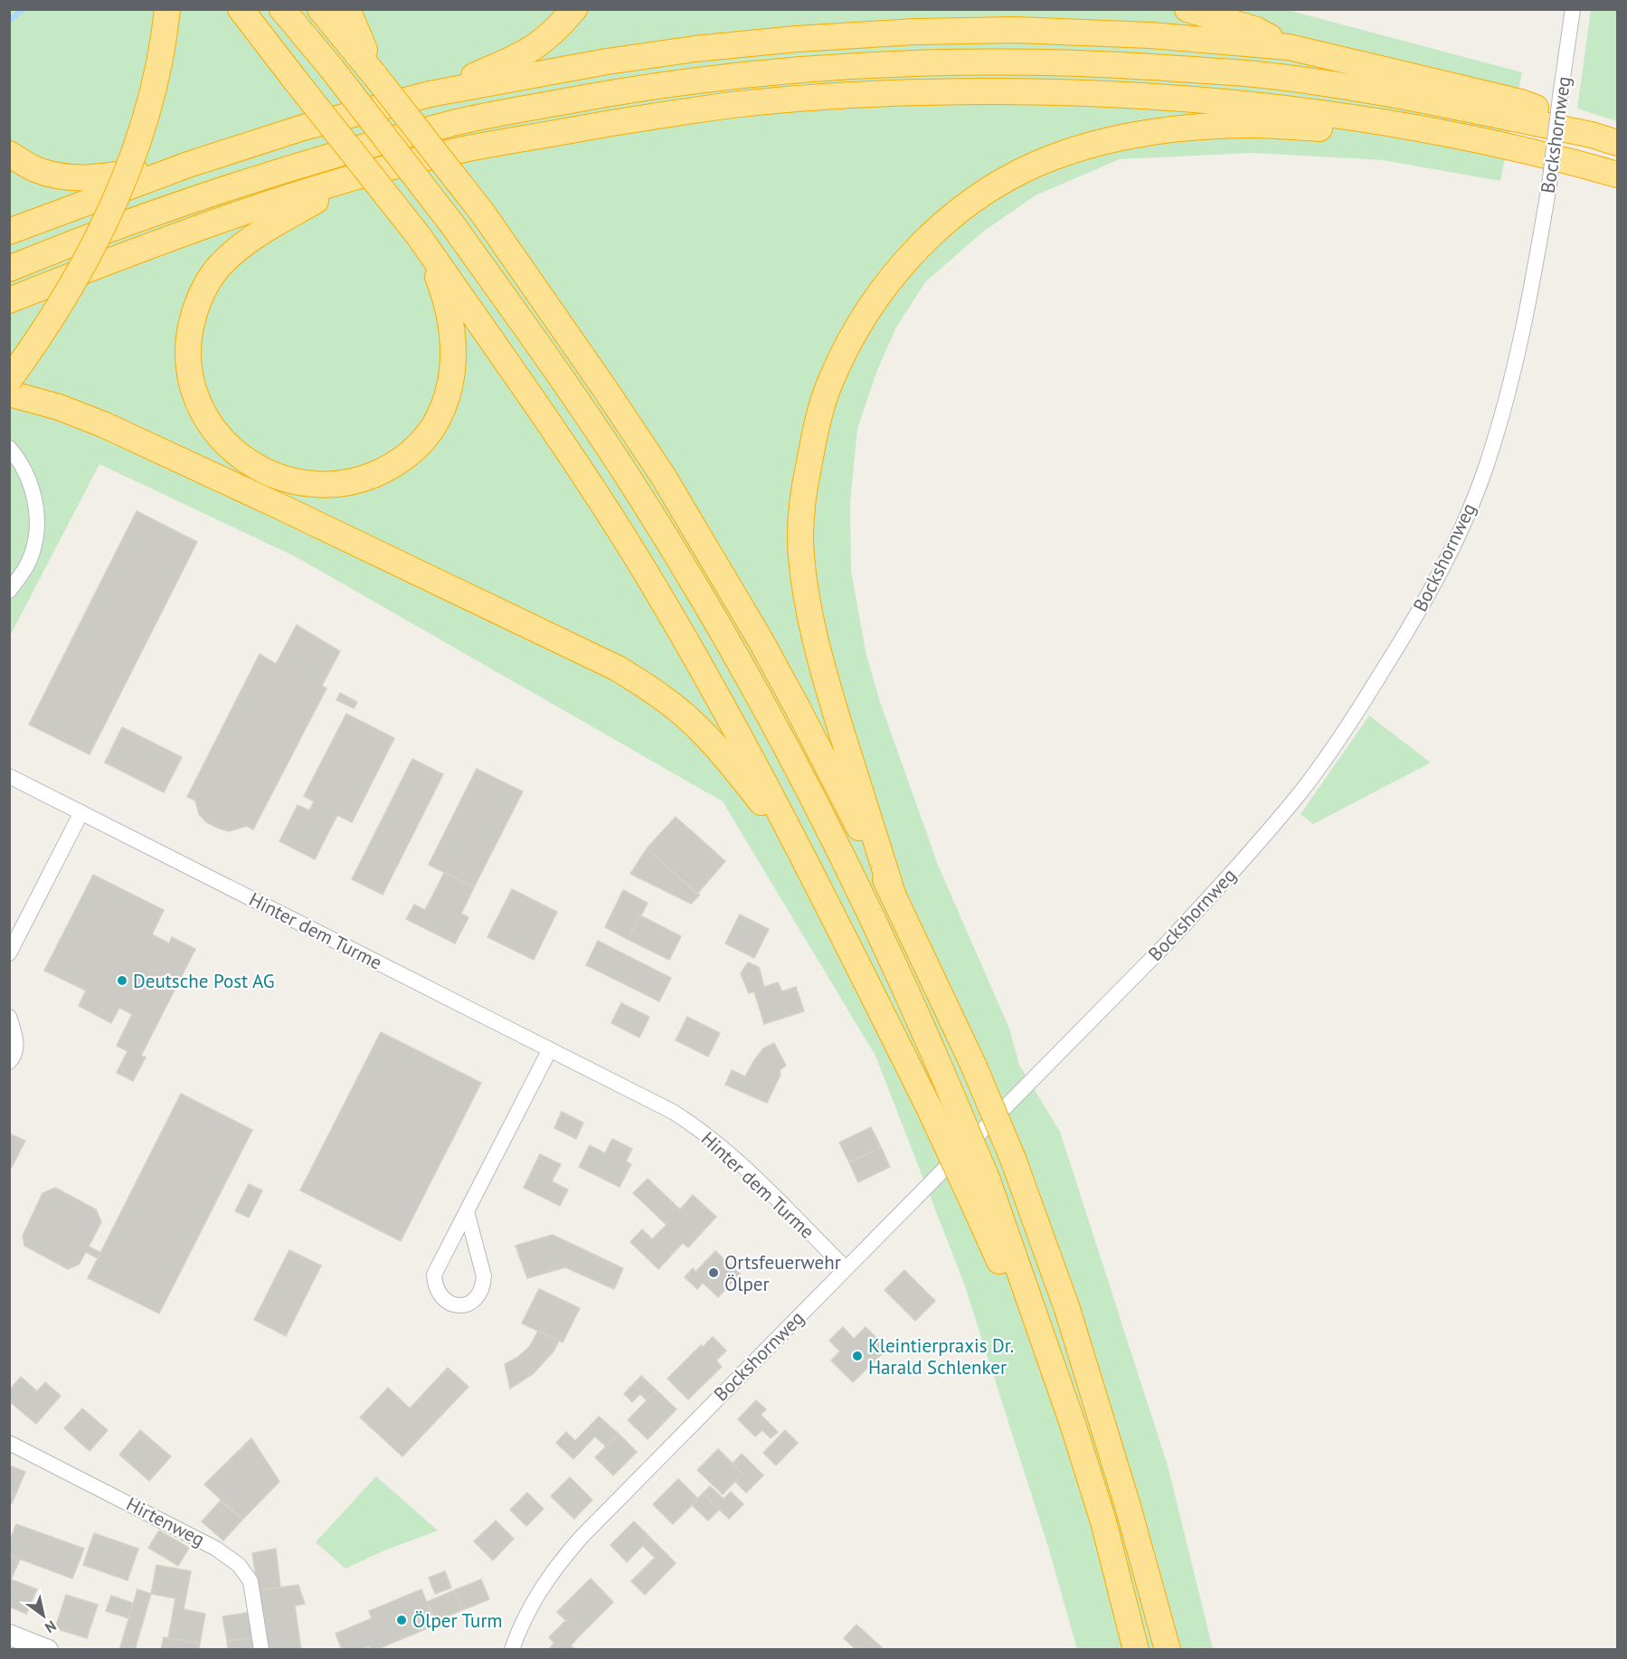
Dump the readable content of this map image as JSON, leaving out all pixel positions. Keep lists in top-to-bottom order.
{
  "streets": {
    "street": ["Bockshornweg", "Hinter dem Turme", "Hirtenweg"]
  },
  "crossings": [
    ["Bockshornweg", "Hinter dem Turme"]
  ],
  "places": [
    "Deutsche Post AG",
    "Ortsfeuerwehr Ölper",
    "Kleintierpraxis Dr. Harald Schlenker",
    "Ölper Turm"
  ],
  "north": "bottom right"
}
